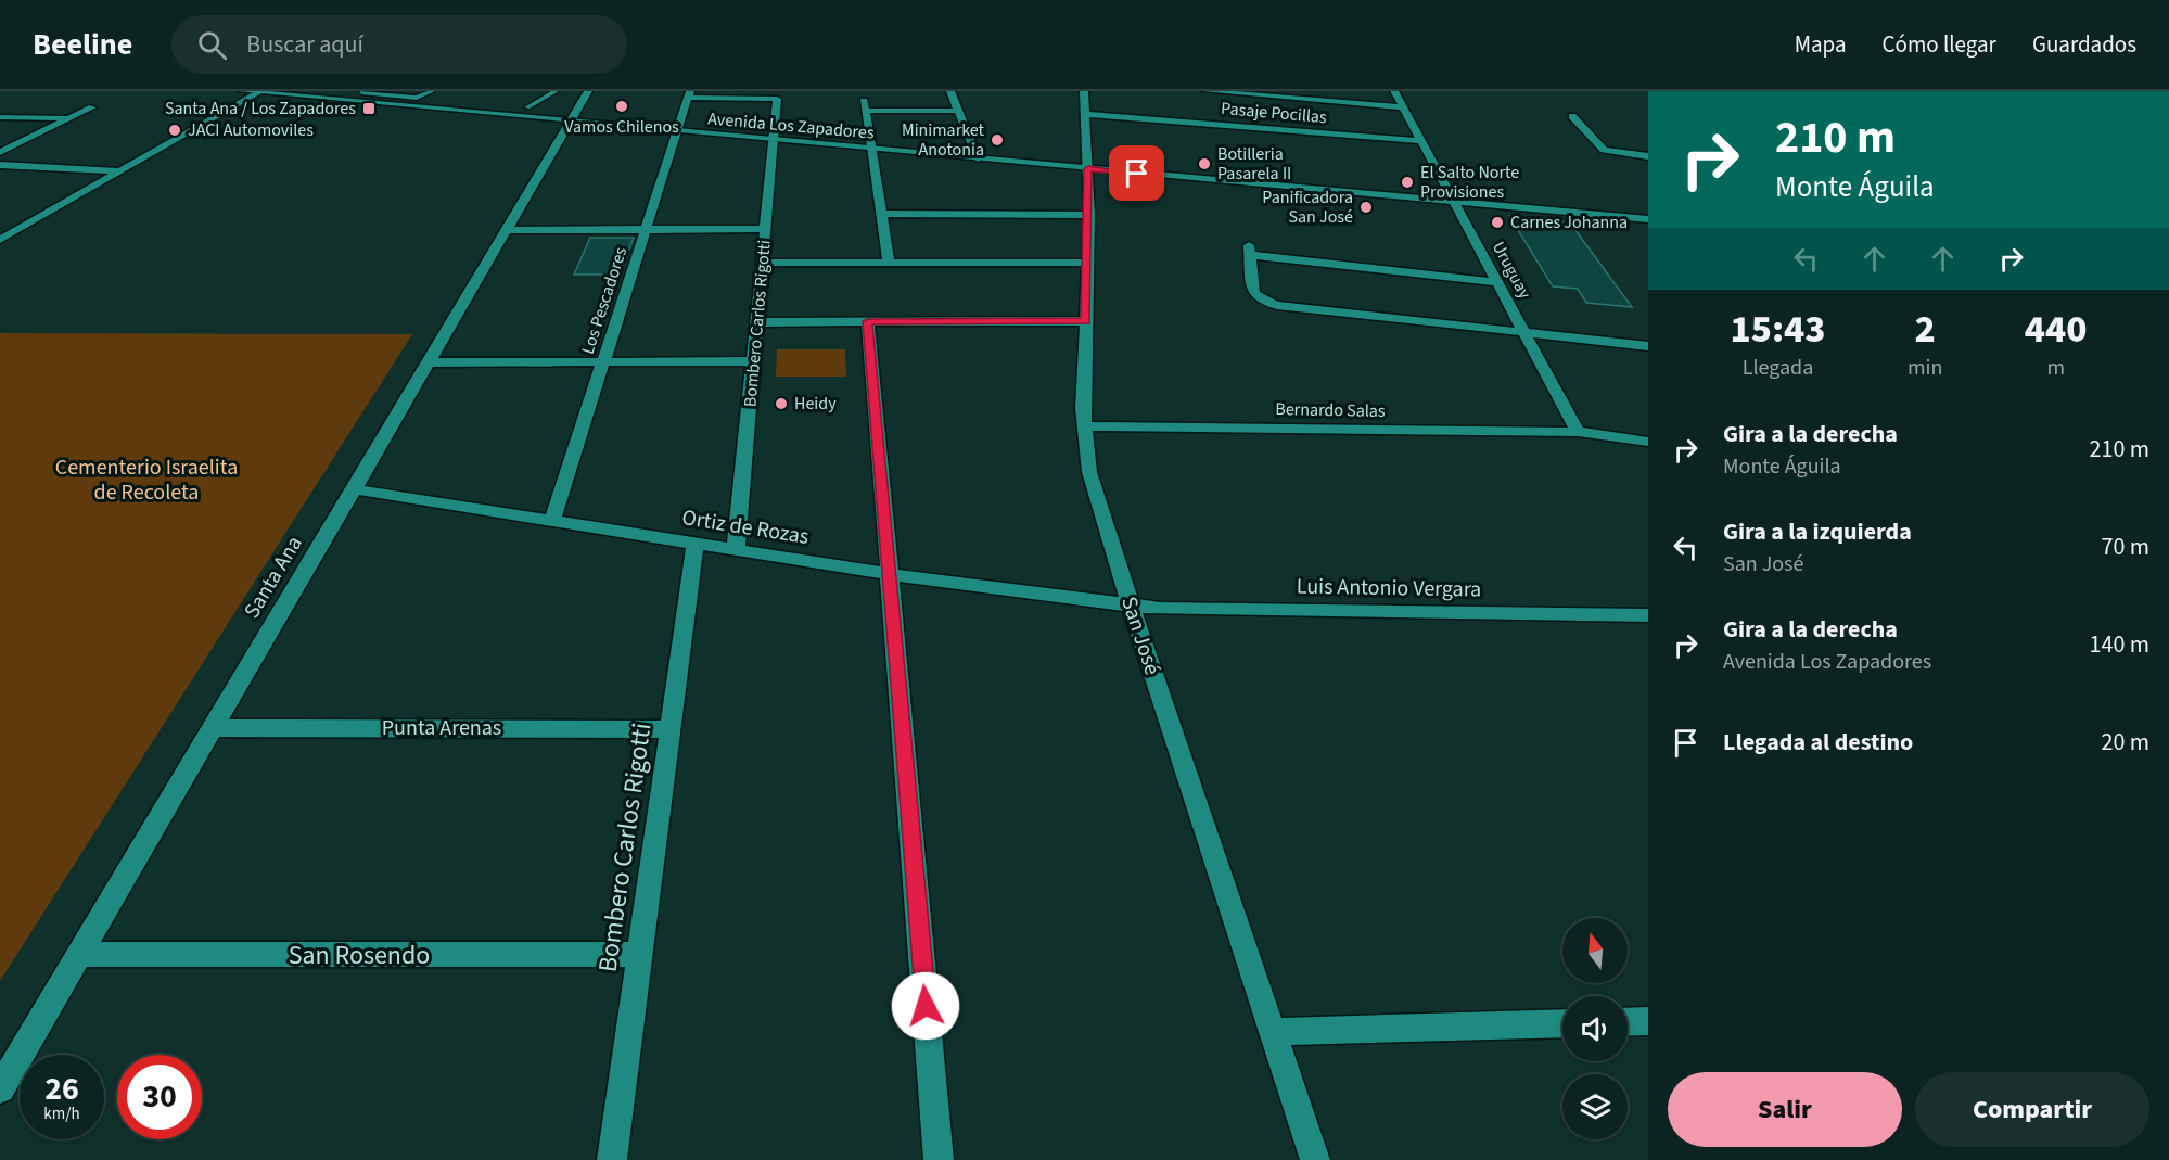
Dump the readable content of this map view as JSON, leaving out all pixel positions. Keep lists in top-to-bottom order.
{
  "streets": {
    "street": [
      "Pasaje Pocillas",
      "Avenida Los Zapadores",
      "Uruguay",
      "Los Pescadores",
      "Bombero Carlos Rigotti",
      "Bernardo Salas",
      "Ortiz de Rozas",
      "Santa Ana",
      "Luis Antonio Vergara",
      "San José",
      "Punta Arenas",
      "San Rosendo"
    ]
  },
  "crossings": [
    ["Pasaje Pocillas", "Uruguay"],
    ["Pasaje Pocillas", "San José"],
    ["Avenida Los Zapadores", "Uruguay"],
    ["Avenida Los Zapadores", "Los Pescadores"],
    ["Avenida Los Zapadores", "Bombero Carlos Rigotti"],
    ["Avenida Los Zapadores", "Santa Ana"],
    ["Avenida Los Zapadores", "San José"],
    ["Uruguay", "Bernardo Salas"],
    ["Los Pescadores", "Bombero Carlos Rigotti"],
    ["Los Pescadores", "Ortiz de Rozas"],
    ["Bombero Carlos Rigotti", "Ortiz de Rozas"],
    ["Bombero Carlos Rigotti", "Punta Arenas"],
    ["Bombero Carlos Rigotti", "San Rosendo"],
    ["Bernardo Salas", "San José"],
    ["Ortiz de Rozas", "Santa Ana"],
    ["Ortiz de Rozas", "Luis Antonio Vergara"],
    ["Ortiz de Rozas", "San José"],
    ["Santa Ana", "Punta Arenas"],
    ["Santa Ana", "San Rosendo"],
    ["Luis Antonio Vergara", "San José"]
  ],
  "parks": ["Cementerio Israelita de Recoleta"],
  "places": {
    "other": [
      "Vamos Chilenos",
      "JACI Automoviles",
      "Minimarket Anotonia",
      "Botilleria Pasarela II",
      "El Salto Norte Provisiones",
      "Panificadora San José",
      "Carnes Johanna",
      "Heidy"
    ],
    "transit": ["Santa Ana / Los Zapadores"]
  },
  "north": "top",
  "page": {
    "header": "Beeline",
    "search": "Buscar aquí",
    "nav": ["Mapa", "Cómo llegar", "Guardados"],
    "turn": ["210 m", "Monte Águila"],
    "eta": [
      "15:43",
      "Llegada",
      "2",
      "min",
      "440",
      "m"
    ],
    "list": [
      {
        "name": "Gira a la derecha",
        "note": "Monte Águila",
        "value": "210 m"
      },
      {
        "name": "Gira a la izquierda",
        "note": "San José",
        "value": "70 m"
      },
      {
        "name": "Gira a la derecha",
        "note": "Avenida Los Zapadores",
        "value": "140 m"
      },
      {
        "name": "Llegada al destino",
        "value": "20 m"
      }
    ],
    "speed": "26 km/h",
    "limit": "30",
    "buttons": ["Salir", "Compartir"]
  }
}
